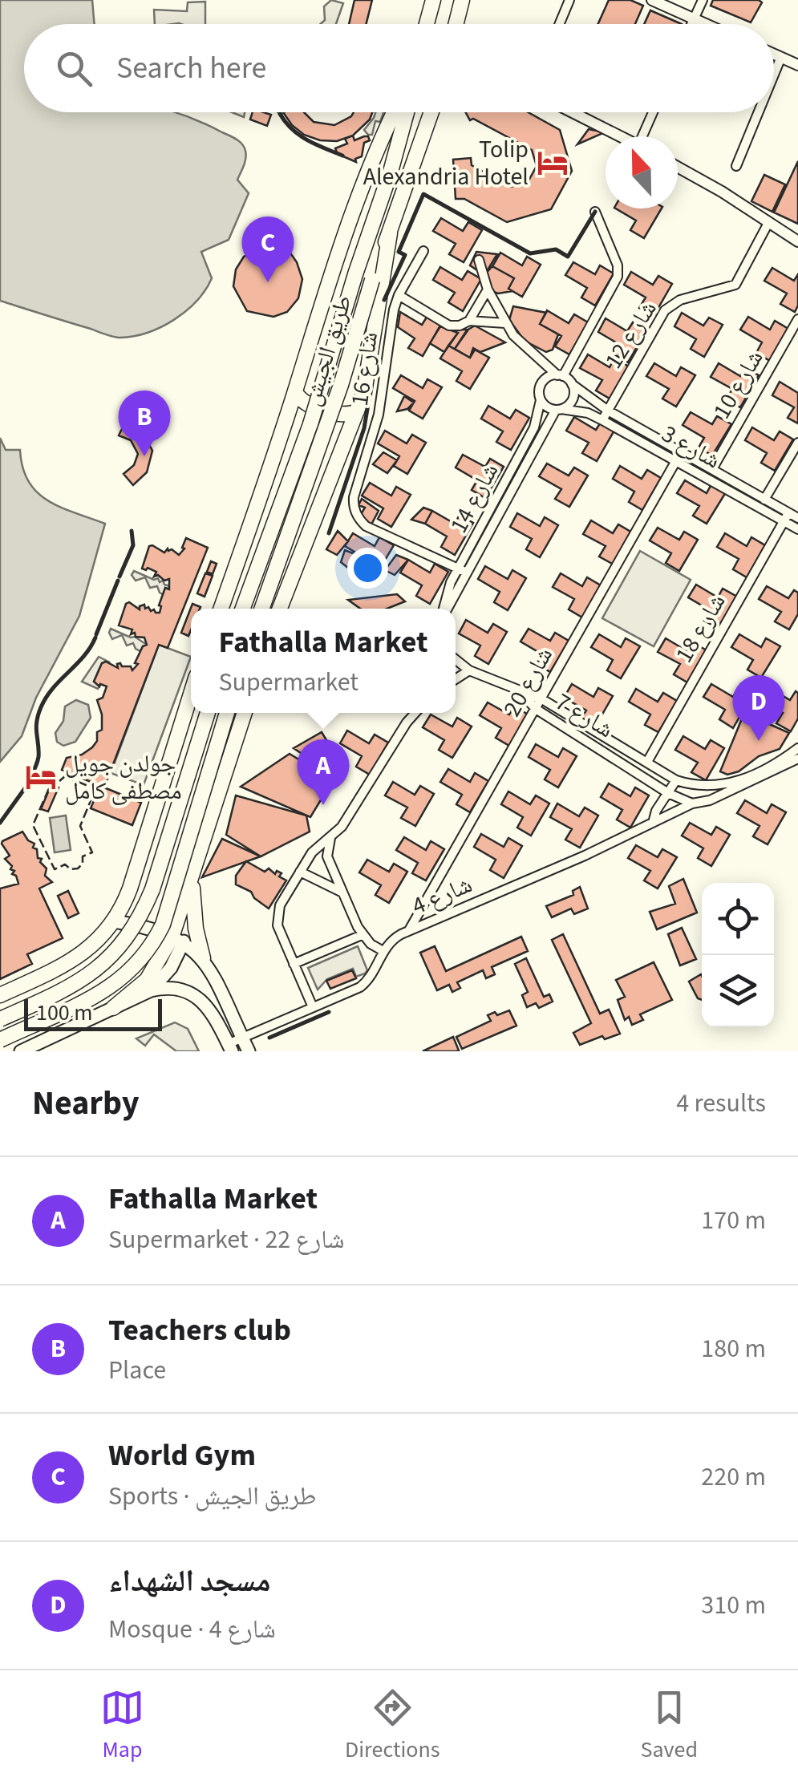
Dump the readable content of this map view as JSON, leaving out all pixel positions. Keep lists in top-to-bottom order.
{
  "streets": {
    "highway": ["طريق الجيش"],
    "street": [
      "شارع 12",
      "شارع 16",
      "شارع 10",
      "شارع 3",
      "شارع 14",
      "شارع 18",
      "شارع 20",
      "شارع 7",
      "شارع 4"
    ]
  },
  "crossings": [
    ["شارع 12", "شارع 3"],
    ["شارع 16", "شارع 14"],
    ["شارع 10", "شارع 3"],
    ["شارع 3", "شارع 14"],
    ["شارع 3", "شارع 18"],
    ["شارع 3", "شارع 20"],
    ["شارع 18", "شارع 7"],
    ["شارع 20", "شارع 7"],
    ["شارع 20", "شارع 4"]
  ],
  "places": {
    "hotel": ["Tolip Alexandria Hotel", "جولدن جويل مصطفى كامل"]
  },
  "scale_bar": "100 m",
  "north": "top",
  "page": {
    "search": "Search here",
    "pins": [
      "C",
      "B",
      "D",
      "A"
    ],
    "popup": ["Fathalla Market", "Supermarket"],
    "scale": "100 m",
    "heading": ["Nearby", "4 results"],
    "list": [
      {
        "mark": "A",
        "name": "Fathalla Market",
        "note": "Supermarket · شارع 22",
        "value": "170 m"
      },
      {
        "mark": "B",
        "name": "Teachers club",
        "note": "Place",
        "value": "180 m"
      },
      {
        "mark": "C",
        "name": "World Gym",
        "note": "Sports · طريق الجيش",
        "value": "220 m"
      },
      {
        "mark": "D",
        "name": "مسجد الشهداء",
        "note": "Mosque · شارع 4",
        "value": "310 m"
      }
    ],
    "nav": ["Map", "Directions", "Saved"]
  }
}
